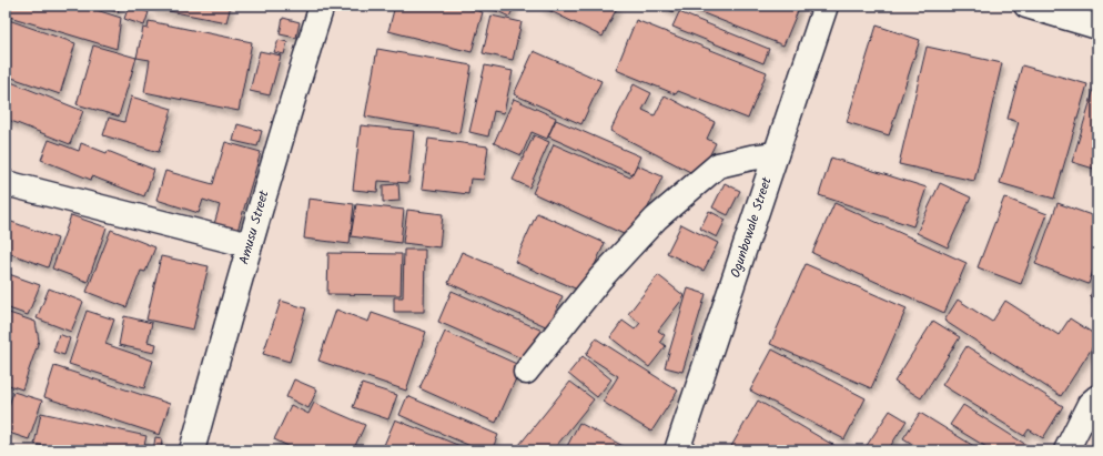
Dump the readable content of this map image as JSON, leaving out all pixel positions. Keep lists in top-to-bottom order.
{
  "streets": {
    "street": ["Amusu Street", "Ogunbowale Street"]
  }
}
